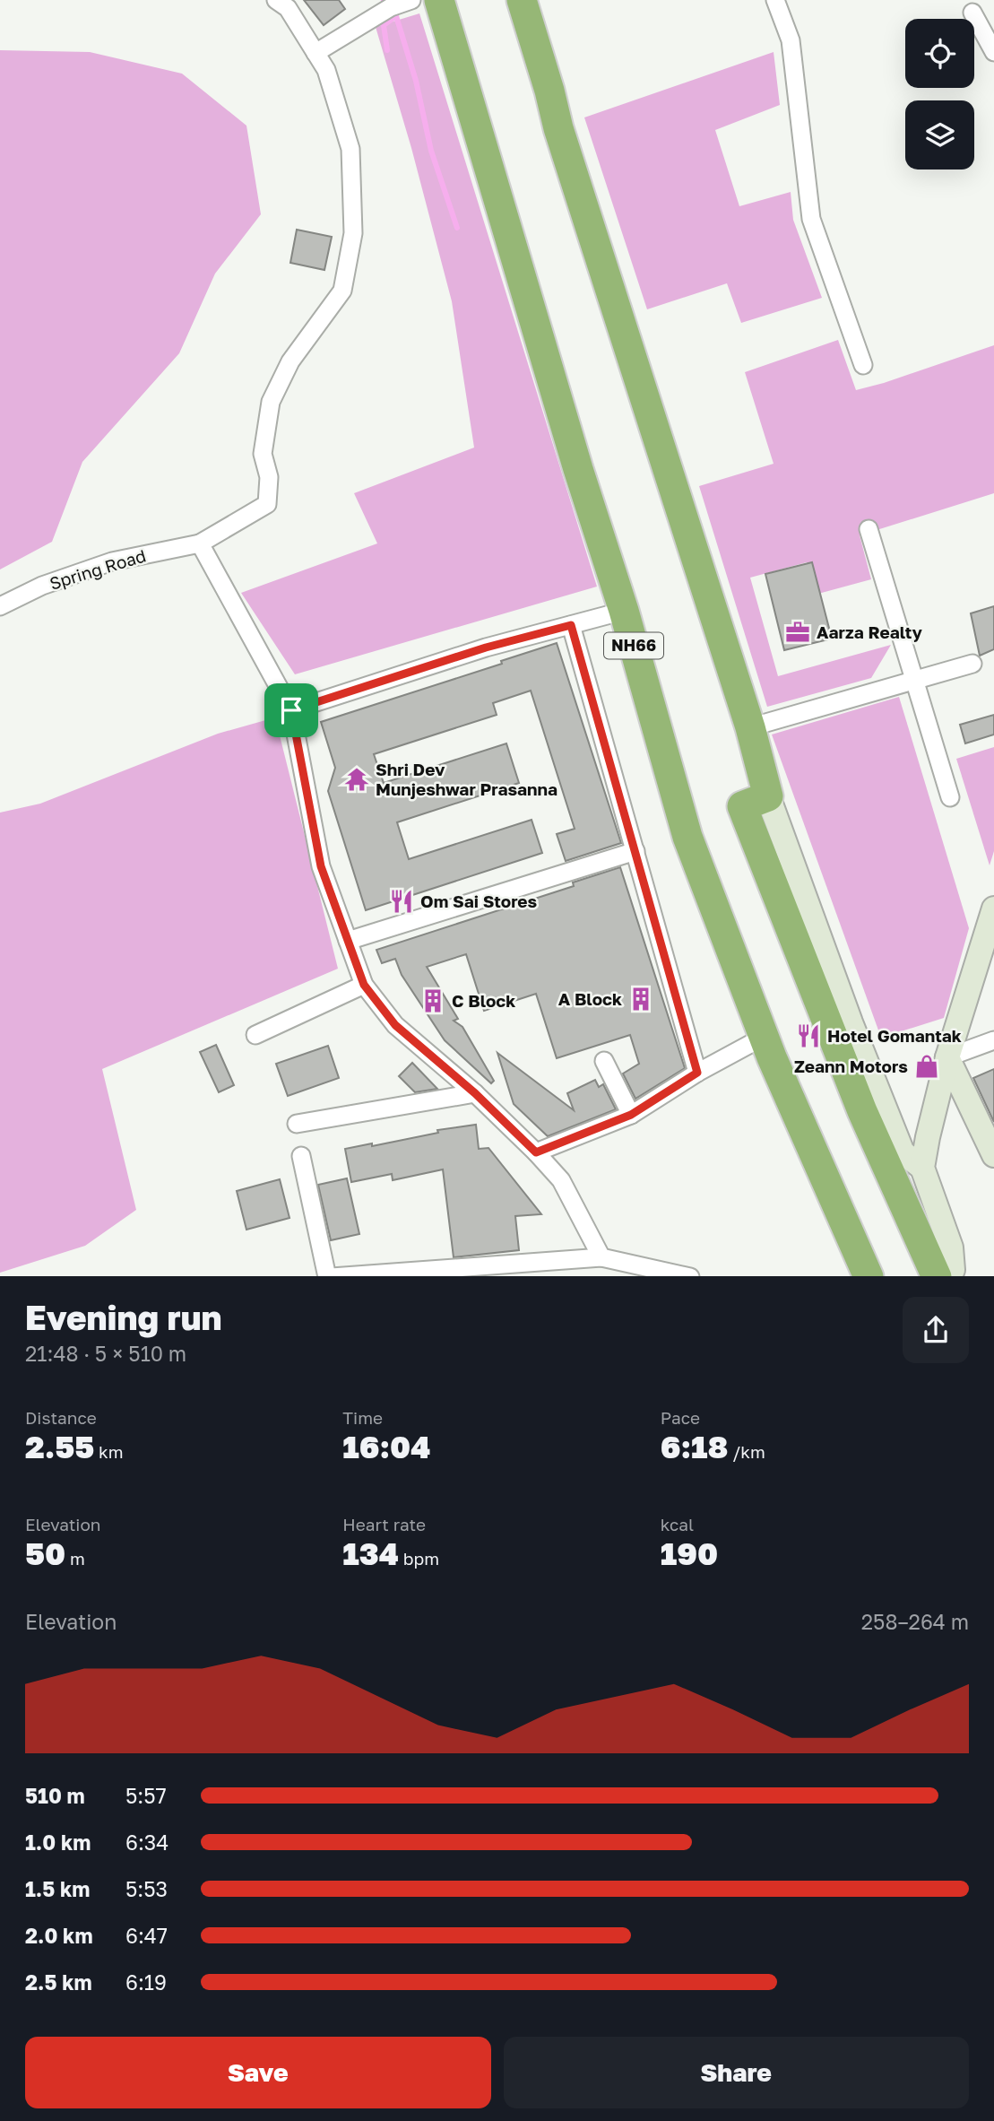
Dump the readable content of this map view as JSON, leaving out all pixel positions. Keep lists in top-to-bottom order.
{
  "streets": {
    "highway": ["NH66"],
    "street": ["Spring Road"]
  },
  "places": {
    "office": ["Aarza Realty"],
    "temple": ["Shri Dev Munjeshwar Prasanna"],
    "restaurant": ["Om Sai Stores", "Hotel Gomantak"],
    "building": ["A Block", "C Block"],
    "shop": ["Zeann Motors"]
  },
  "page": {
    "heading": ["Evening run", "21:48 · 5 × 510 m"],
    "stats": [
      ["Distance", "2.55 km"],
      ["Time", "16:04"],
      ["Pace", "6:18 /km"],
      ["Elevation", "50 m"],
      ["Heart rate", "134 bpm"],
      ["kcal", "190"]
    ],
    "chart": ["Elevation", "258–264 m"],
    "list": [
      {
        "name": "510 m",
        "note": "5:57"
      },
      {
        "name": "1.0 km",
        "note": "6:34"
      },
      {
        "name": "1.5 km",
        "note": "5:53"
      },
      {
        "name": "2.0 km",
        "note": "6:47"
      },
      {
        "name": "2.5 km",
        "note": "6:19"
      }
    ],
    "buttons": ["Save", "Share"]
  }
}
